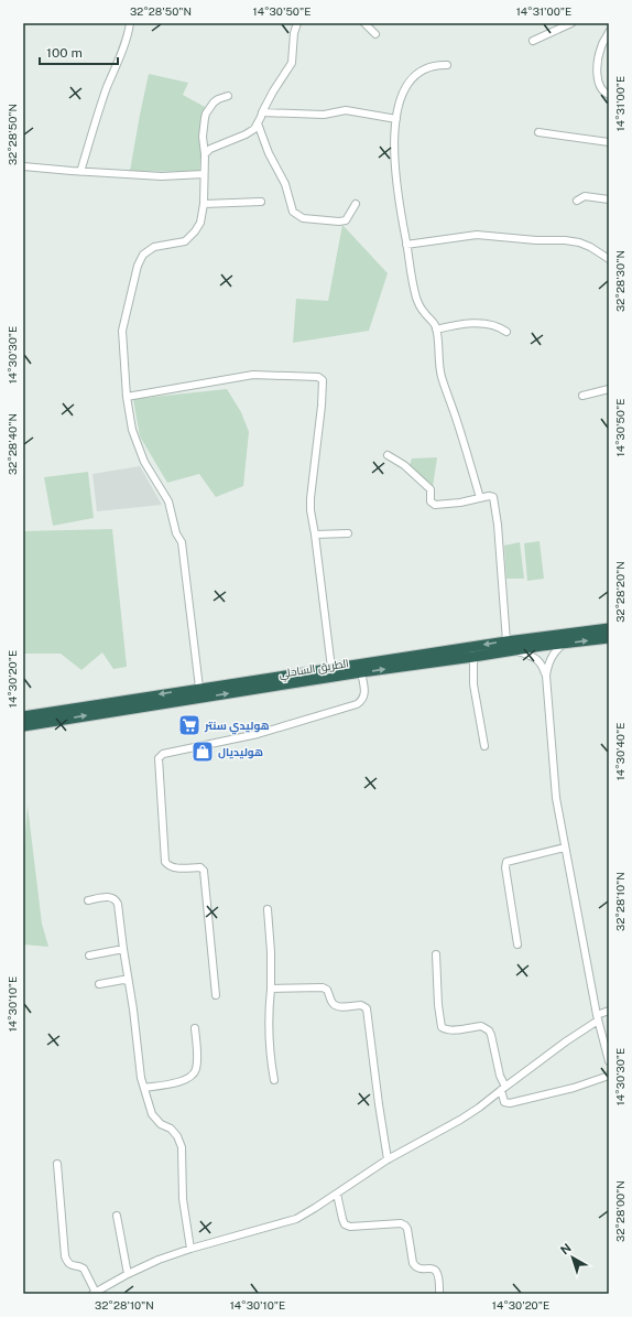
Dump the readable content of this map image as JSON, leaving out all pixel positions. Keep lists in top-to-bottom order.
{
  "streets": {
    "highway": ["الطريق الساحلي"]
  },
  "places": {
    "supermarket": ["هوليدي سنتر"],
    "shop": ["هوليديال"]
  },
  "scale_bar": "100 m",
  "north": "top left",
  "coordinates": [
    "32°28'50\"N",
    "14°30'50\"E",
    "14°31'00\"E",
    "32°28'30\"N",
    "14°30'30\"E",
    "32°28'40\"N",
    "32°28'20\"N",
    "14°30'20\"E",
    "14°30'40\"E",
    "32°28'10\"N",
    "14°30'10\"E",
    "32°28'00\"N"
  ]
}
